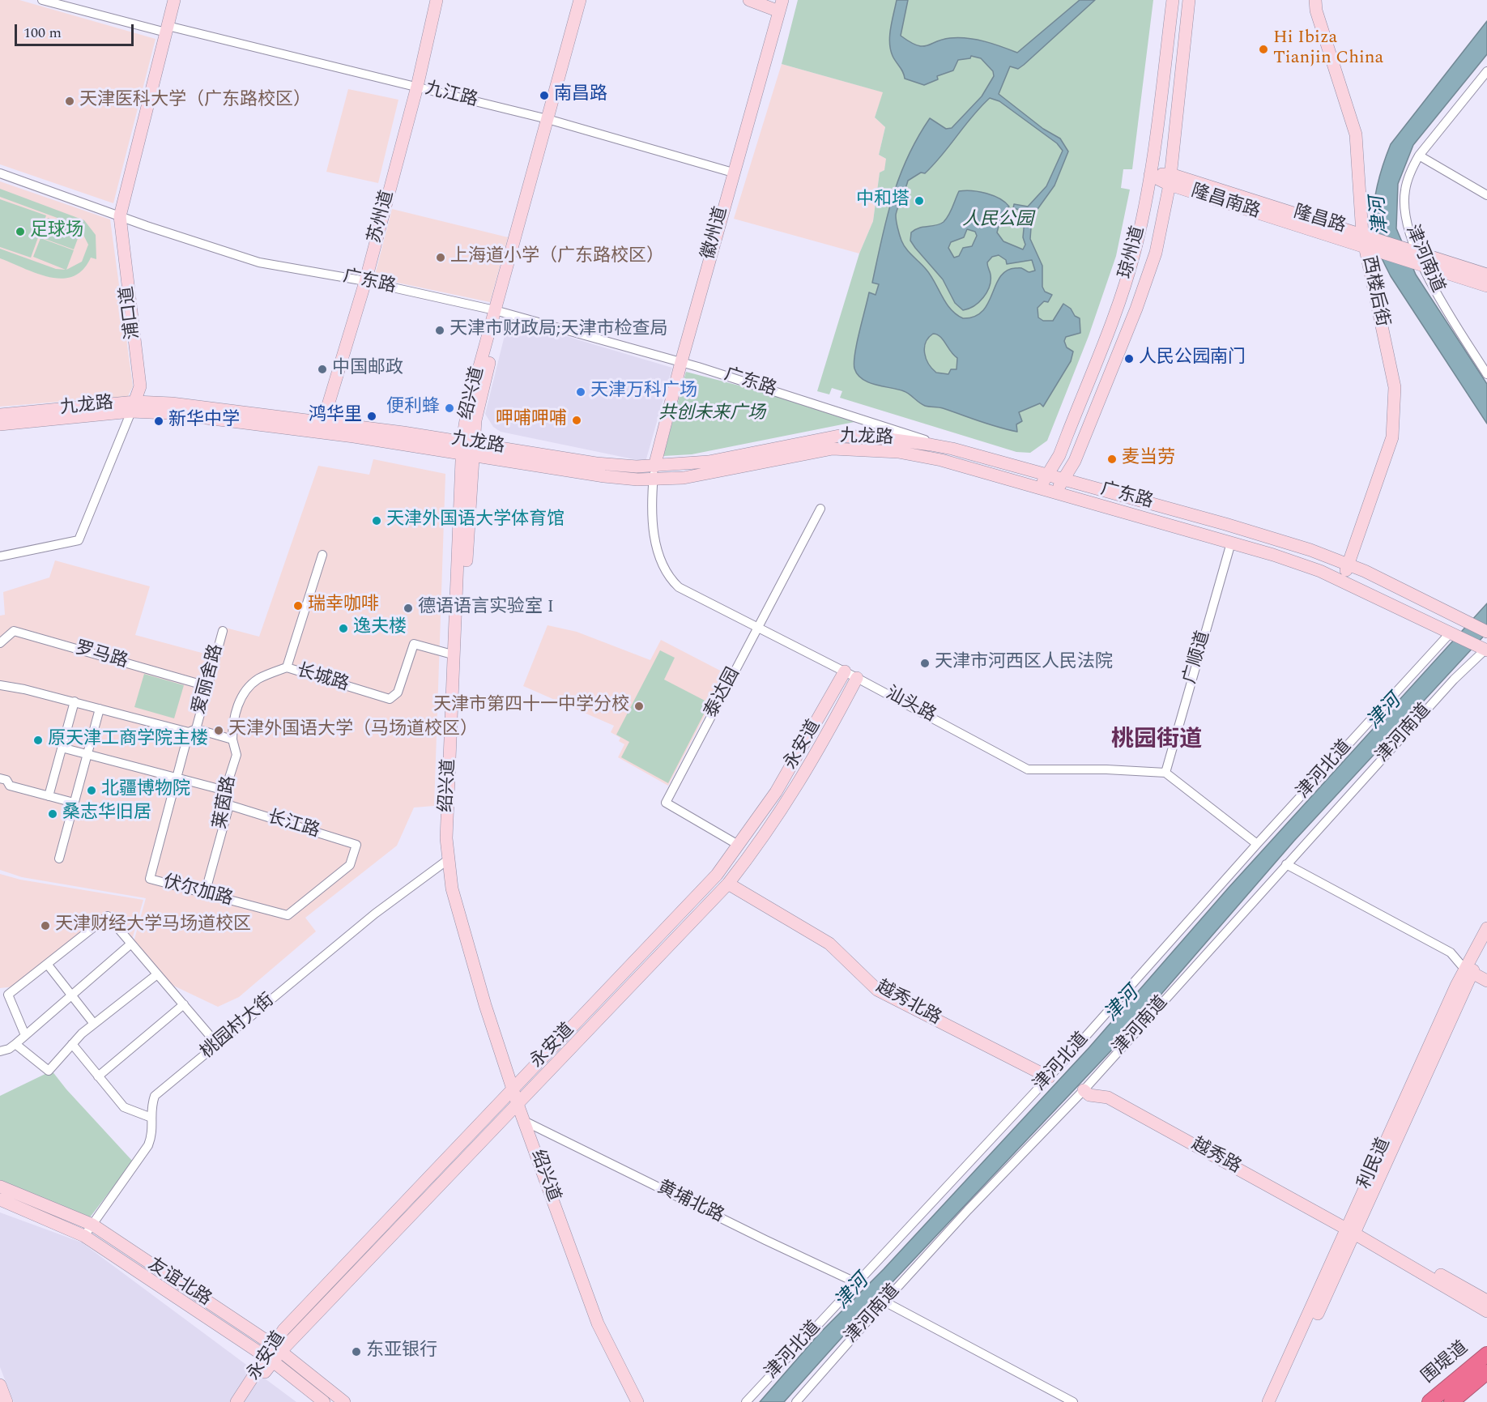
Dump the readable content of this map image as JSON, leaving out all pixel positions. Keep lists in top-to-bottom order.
{
  "streets": {
    "highway": ["围堤道"],
    "main road": [
      "隆昌南路",
      "苏州道",
      "隆昌路",
      "徽州道",
      "琼州道",
      "广东路",
      "西楼后街",
      "浦口道",
      "绍兴道",
      "九龙路",
      "永安道",
      "越秀北路",
      "越秀路",
      "利民道",
      "友谊北路"
    ],
    "street": [
      "九江路",
      "津河南道",
      "罗马路",
      "广顺道",
      "长城路",
      "爱丽舍路",
      "泰达园",
      "汕头路",
      "津河北道",
      "莱茵路",
      "长江路",
      "伏尔加路",
      "桃园村大街",
      "黄埔北路"
    ]
  },
  "crossings": [
    ["九江路", "苏州道"],
    ["九江路", "徽州道"],
    ["九江路", "浦口道"],
    ["九江路", "绍兴道"],
    ["隆昌南路", "隆昌路"],
    ["隆昌南路", "琼州道"],
    ["隆昌南路", "西楼后街"],
    ["苏州道", "广东路"],
    ["苏州道", "九龙路"],
    ["隆昌路", "津河南道"],
    ["隆昌路", "西楼后街"],
    ["徽州道", "广东路"],
    ["徽州道", "九龙路"],
    ["徽州道", "汕头路"],
    ["琼州道", "广东路"],
    ["津河南道", "广东路"],
    ["津河南道", "越秀路"],
    ["广东路", "西楼后街"],
    ["广东路", "浦口道"],
    ["广东路", "绍兴道"],
    ["广东路", "九龙路"],
    ["广东路", "广顺道"],
    ["广东路", "津河北道"],
    ["浦口道", "九龙路"],
    ["绍兴道", "九龙路"],
    ["绍兴道", "长城路"],
    ["绍兴道", "永安道"],
    ["绍兴道", "桃园村大街"],
    ["绍兴道", "黄埔北路"],
    ["九龙路", "汕头路"],
    ["罗马路", "爱丽舍路"],
    ["广顺道", "汕头路"],
    ["长城路", "莱茵路"],
    ["爱丽舍路", "伏尔加路"],
    ["泰达园", "汕头路"],
    ["泰达园", "永安道"],
    ["汕头路", "永安道"],
    ["永安道", "越秀北路"],
    ["永安道", "友谊北路"],
    ["津河北道", "越秀北路"],
    ["津河北道", "黄埔北路"],
    ["莱茵路", "长江路"],
    ["莱茵路", "伏尔加路"],
    ["长江路", "伏尔加路"],
    ["桃园村大街", "友谊北路"],
    ["越秀路", "利民道"]
  ],
  "districts": ["桃园街道"],
  "water": ["津河"],
  "parks": ["人民公园", "共创未来广场"],
  "places": [
    "Hi Ibiza Tianjin China",
    "南昌路",
    "天津医科大学（广东路校区）",
    "中和塔",
    "足球场",
    "上海道小学（广东路校区）",
    "天津市财政局;天津市检查局",
    "人民公园南门",
    "中国邮政",
    "天津万科广场",
    "便利蜂",
    "鸿华里",
    "呷哺呷哺",
    "新华中学",
    "麦当劳",
    "天津外国语大学体育馆",
    "瑞幸咖啡",
    "德语语言实验室 I",
    "逸夫楼",
    "天津市河西区人民法院",
    "天津市第四十一中学分校",
    "天津外国语大学（马场道校区）",
    "原天津工商学院主楼",
    "北疆博物院",
    "桑志华旧居",
    "天津财经大学马场道校区",
    "东亚银行"
  ],
  "scale_bar": "100 m"
}
